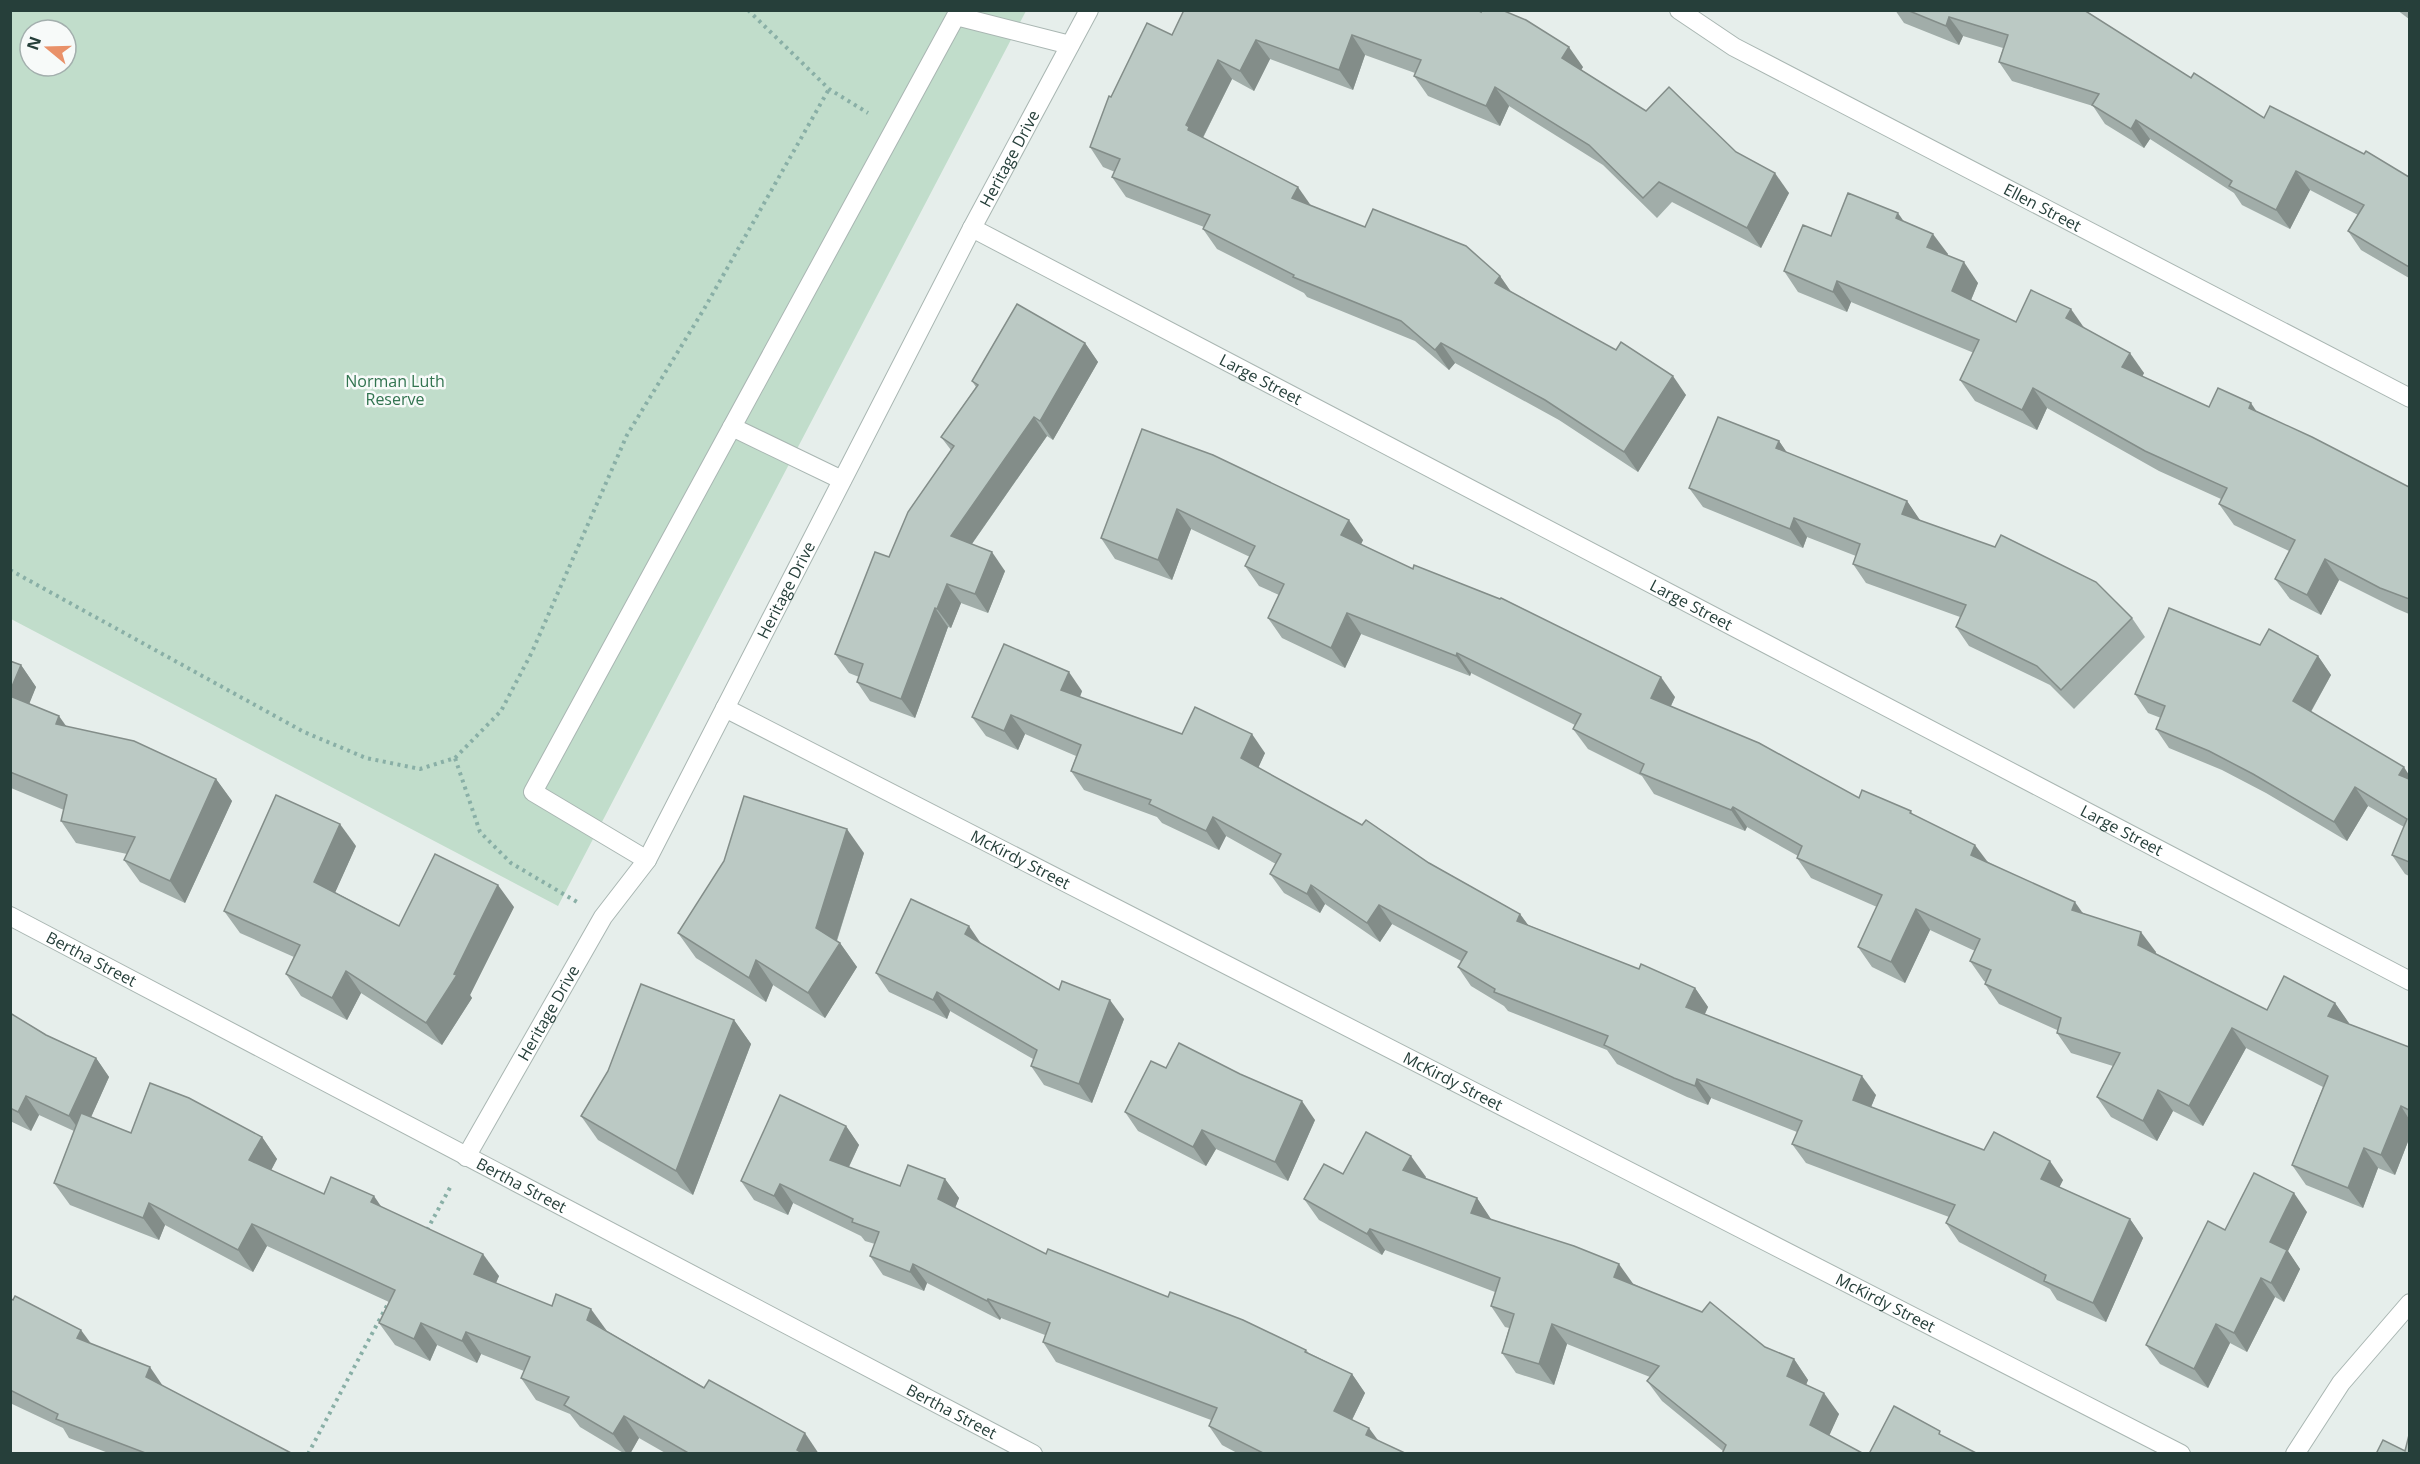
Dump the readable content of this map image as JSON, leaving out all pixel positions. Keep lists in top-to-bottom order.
{
  "streets": {
    "street": [
      "Heritage Drive",
      "Ellen Street",
      "Large Street",
      "McKirdy Street",
      "Bertha Street"
    ]
  },
  "crossings": [
    ["Heritage Drive", "Large Street"],
    ["Heritage Drive", "McKirdy Street"],
    ["Heritage Drive", "Bertha Street"]
  ],
  "parks": ["Norman Luth Reserve"],
  "north": "left"
}
